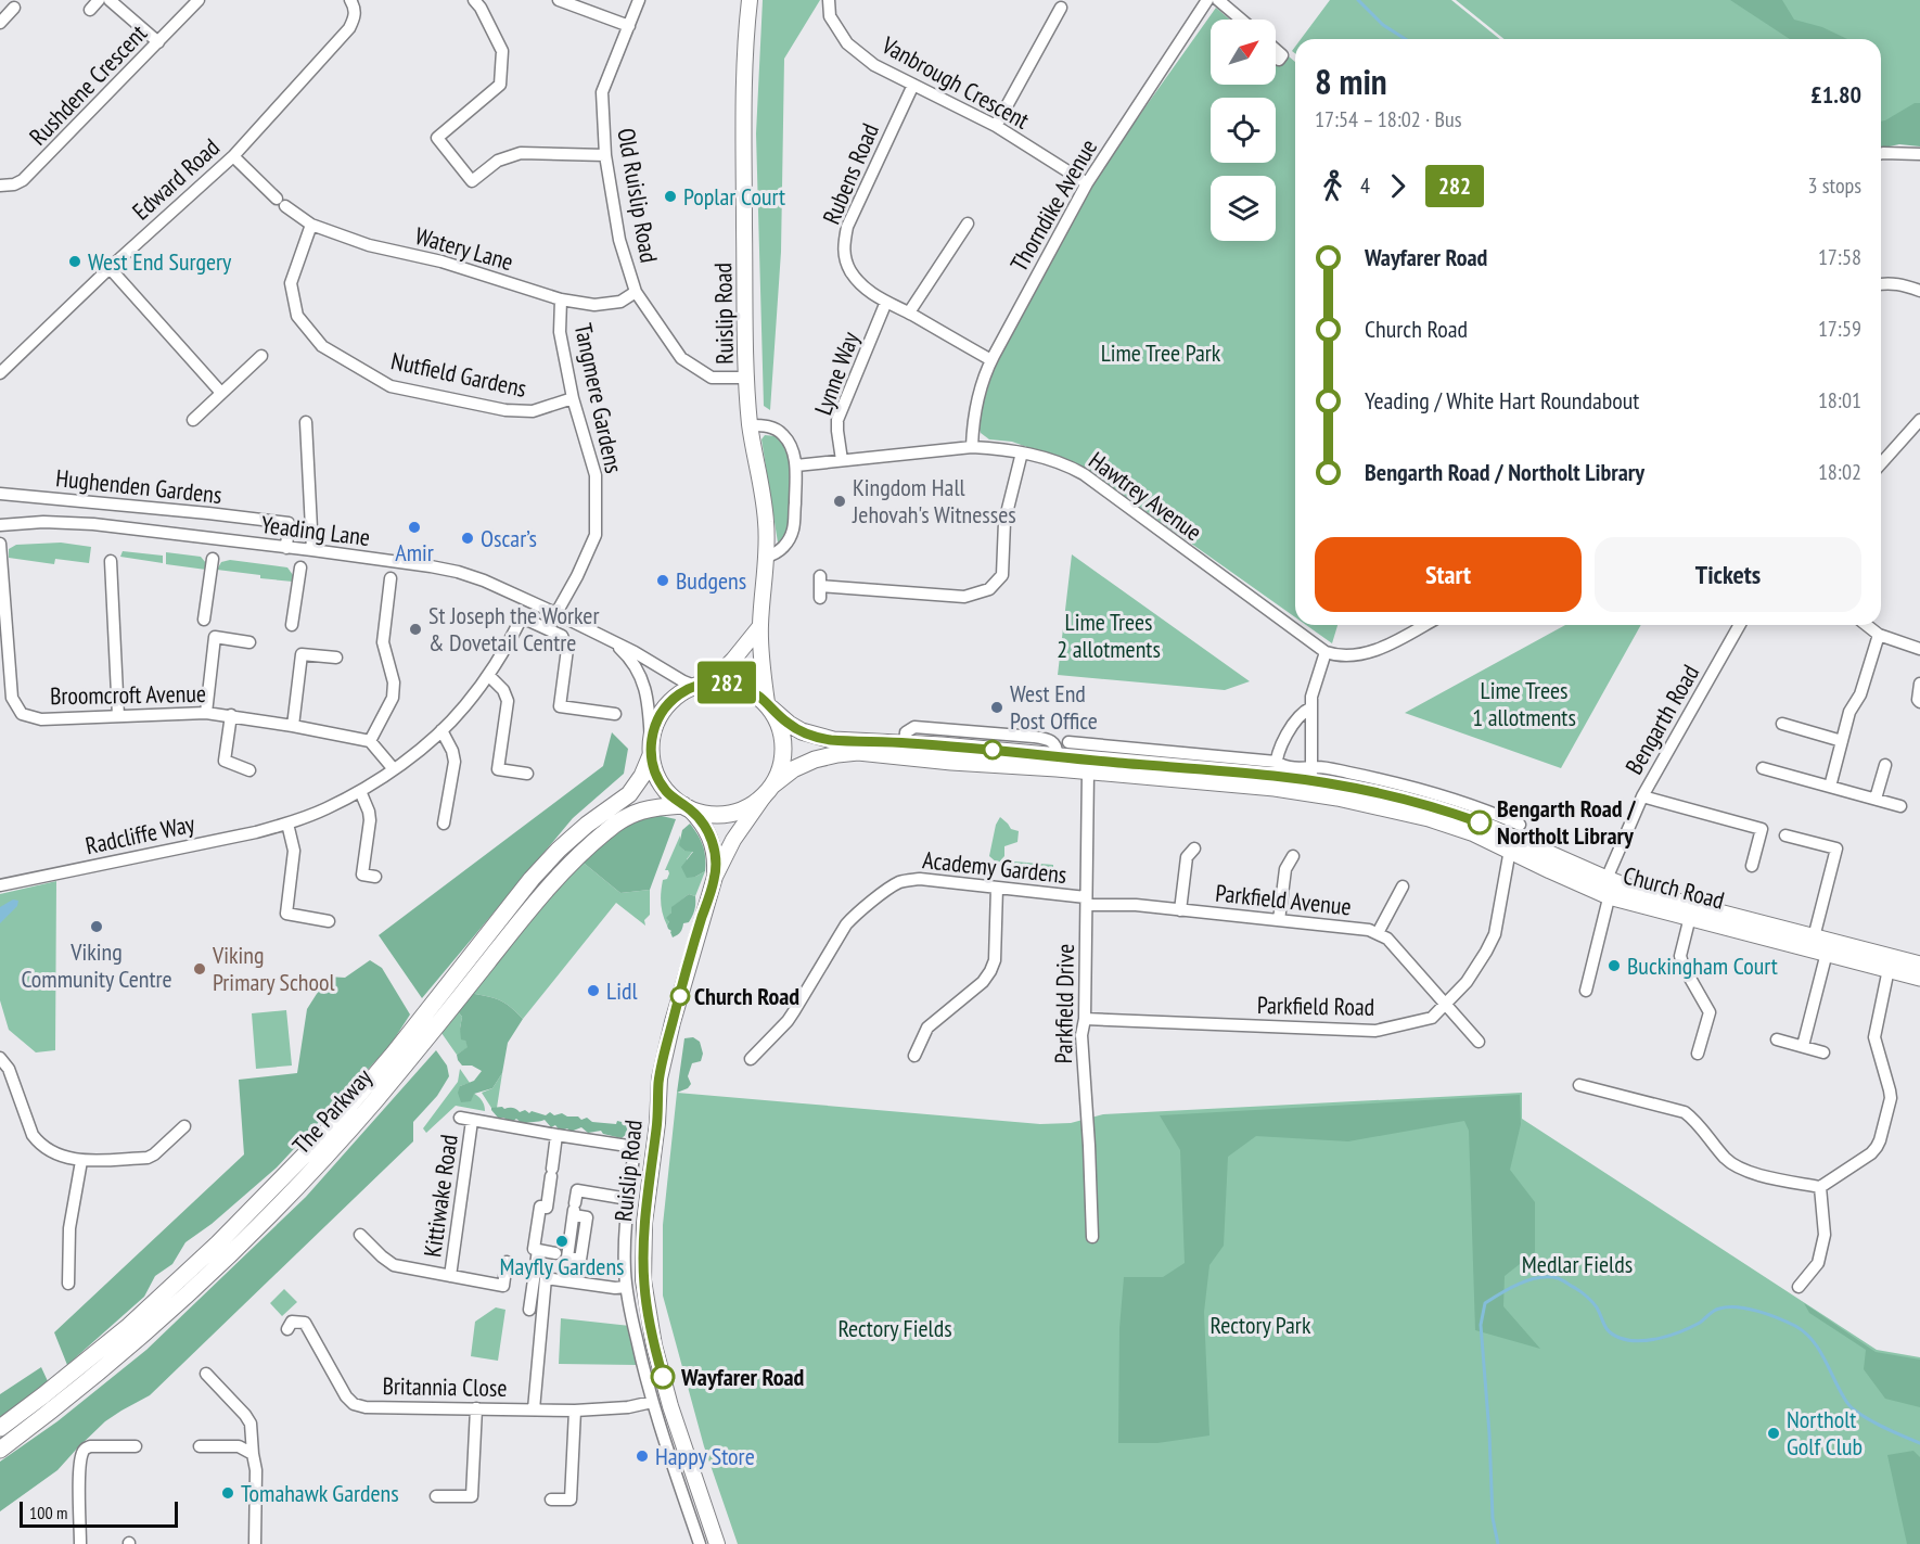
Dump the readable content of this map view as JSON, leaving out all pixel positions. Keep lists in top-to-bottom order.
{
  "streets": {
    "highway": ["Church Road", "The Parkway"],
    "main road": ["Ruislip Road"],
    "street": [
      "Vanbrough Crescent",
      "Rushdene Crescent",
      "Rubens Road",
      "Edward Road",
      "Old Ruislip Road",
      "Thorndike Avenue",
      "Watery Lane",
      "Lynne Way",
      "Nutfield Gardens",
      "Tangmere Gardens",
      "Hughenden Gardens",
      "Hawtrey Avenue",
      "Yeading Lane",
      "Broomcroft Avenue",
      "Bengarth Road",
      "Radcliffe Way",
      "Academy Gardens",
      "Parkfield Avenue",
      "Parkfield Drive",
      "Parkfield Road",
      "Kittiwake Road",
      "Britannia Close"
    ]
  },
  "crossings": [
    ["Vanbrough Crescent", "Rubens Road"],
    ["Vanbrough Crescent", "Thorndike Avenue"],
    ["Rubens Road", "Thorndike Avenue"],
    ["Rubens Road", "Lynne Way"],
    ["Edward Road", "Watery Lane"],
    ["Old Ruislip Road", "Watery Lane"],
    ["Old Ruislip Road", "Ruislip Road"],
    ["Thorndike Avenue", "Hawtrey Avenue"],
    ["Watery Lane", "Nutfield Gardens"],
    ["Watery Lane", "Tangmere Gardens"],
    ["Ruislip Road", "Yeading Lane"],
    ["Ruislip Road", "Church Road"],
    ["Ruislip Road", "The Parkway"],
    ["Lynne Way", "Hawtrey Avenue"],
    ["Nutfield Gardens", "Tangmere Gardens"],
    ["Tangmere Gardens", "Yeading Lane"],
    ["Hughenden Gardens", "Yeading Lane"],
    ["Yeading Lane", "Church Road"],
    ["Yeading Lane", "The Parkway"],
    ["Bengarth Road", "Church Road"],
    ["Academy Gardens", "Parkfield Avenue"],
    ["Academy Gardens", "Parkfield Drive"],
    ["Church Road", "Parkfield Drive"],
    ["Church Road", "Parkfield Road"],
    ["Church Road", "The Parkway"],
    ["Parkfield Avenue", "Parkfield Drive"],
    ["Parkfield Avenue", "Parkfield Road"],
    ["Parkfield Drive", "Parkfield Road"]
  ],
  "parks": [
    "Lime Tree Park",
    "Lime Trees 2 allotments",
    "Lime Trees 1 allotments",
    "Medlar Fields",
    "Rectory Park",
    "Rectory Fields"
  ],
  "places": [
    "Poplar Court",
    "West End Surgery",
    "Kingdom Hall Jehovah's Witnesses",
    "Amir",
    "Oscar’s",
    "Budgens",
    "St Joseph the Worker & Dovetail Centre",
    "West End Post Office",
    "Bengarth Road / Northolt Library",
    "Viking Community Centre",
    "Buckingham Court",
    "Viking Primary School",
    "Lidl",
    "Church Road",
    "Mayfly Gardens",
    "Wayfarer Road",
    "Northolt Golf Club",
    "Happy Store",
    "Tomahawk Gardens"
  ],
  "lines": ["bus line 282"],
  "scale_bar": "100 m",
  "north": "top right",
  "page": {
    "on_map": "282",
    "heading": ["8 min", "17:54 – 18:02 · Bus", "£1.80"],
    "legs": ["4", "282", "3 stops"],
    "list": [
      {
        "name": "Wayfarer Road",
        "value": "17:58"
      },
      {
        "name": "Church Road",
        "value": "17:59"
      },
      {
        "name": "Yeading / White Hart Roundabout",
        "value": "18:01"
      },
      {
        "name": "Bengarth Road / Northolt Library",
        "value": "18:02"
      }
    ],
    "buttons": ["Start", "Tickets"],
    "scale": "100 m"
  }
}
